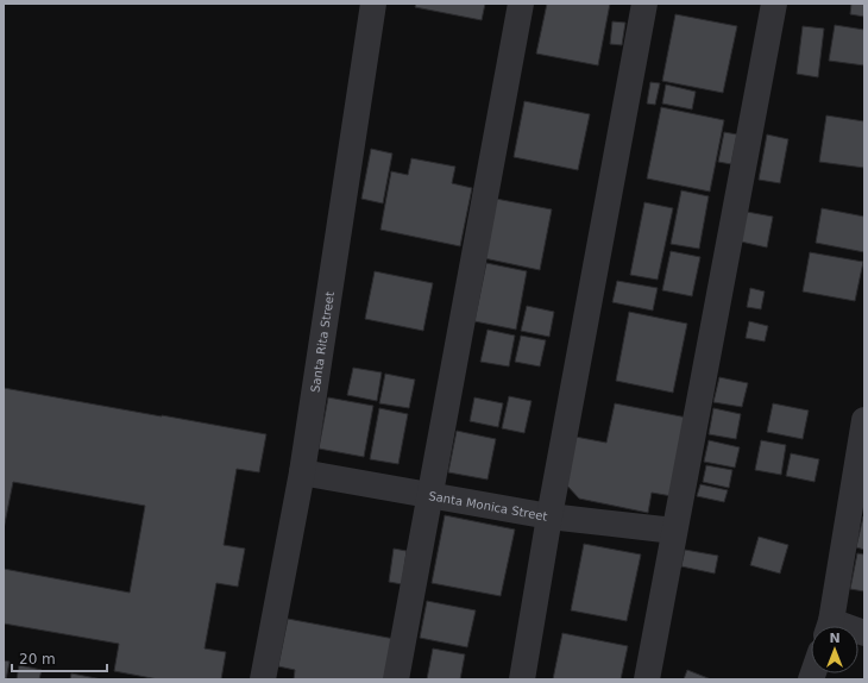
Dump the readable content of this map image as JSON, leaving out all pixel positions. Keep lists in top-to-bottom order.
{
  "streets": {
    "street": ["Santa Rita Street", "Santa Monica Street"]
  },
  "crossings": [
    ["Santa Rita Street", "Santa Monica Street"]
  ],
  "scale_bar": "20 m",
  "north": "top"
}
